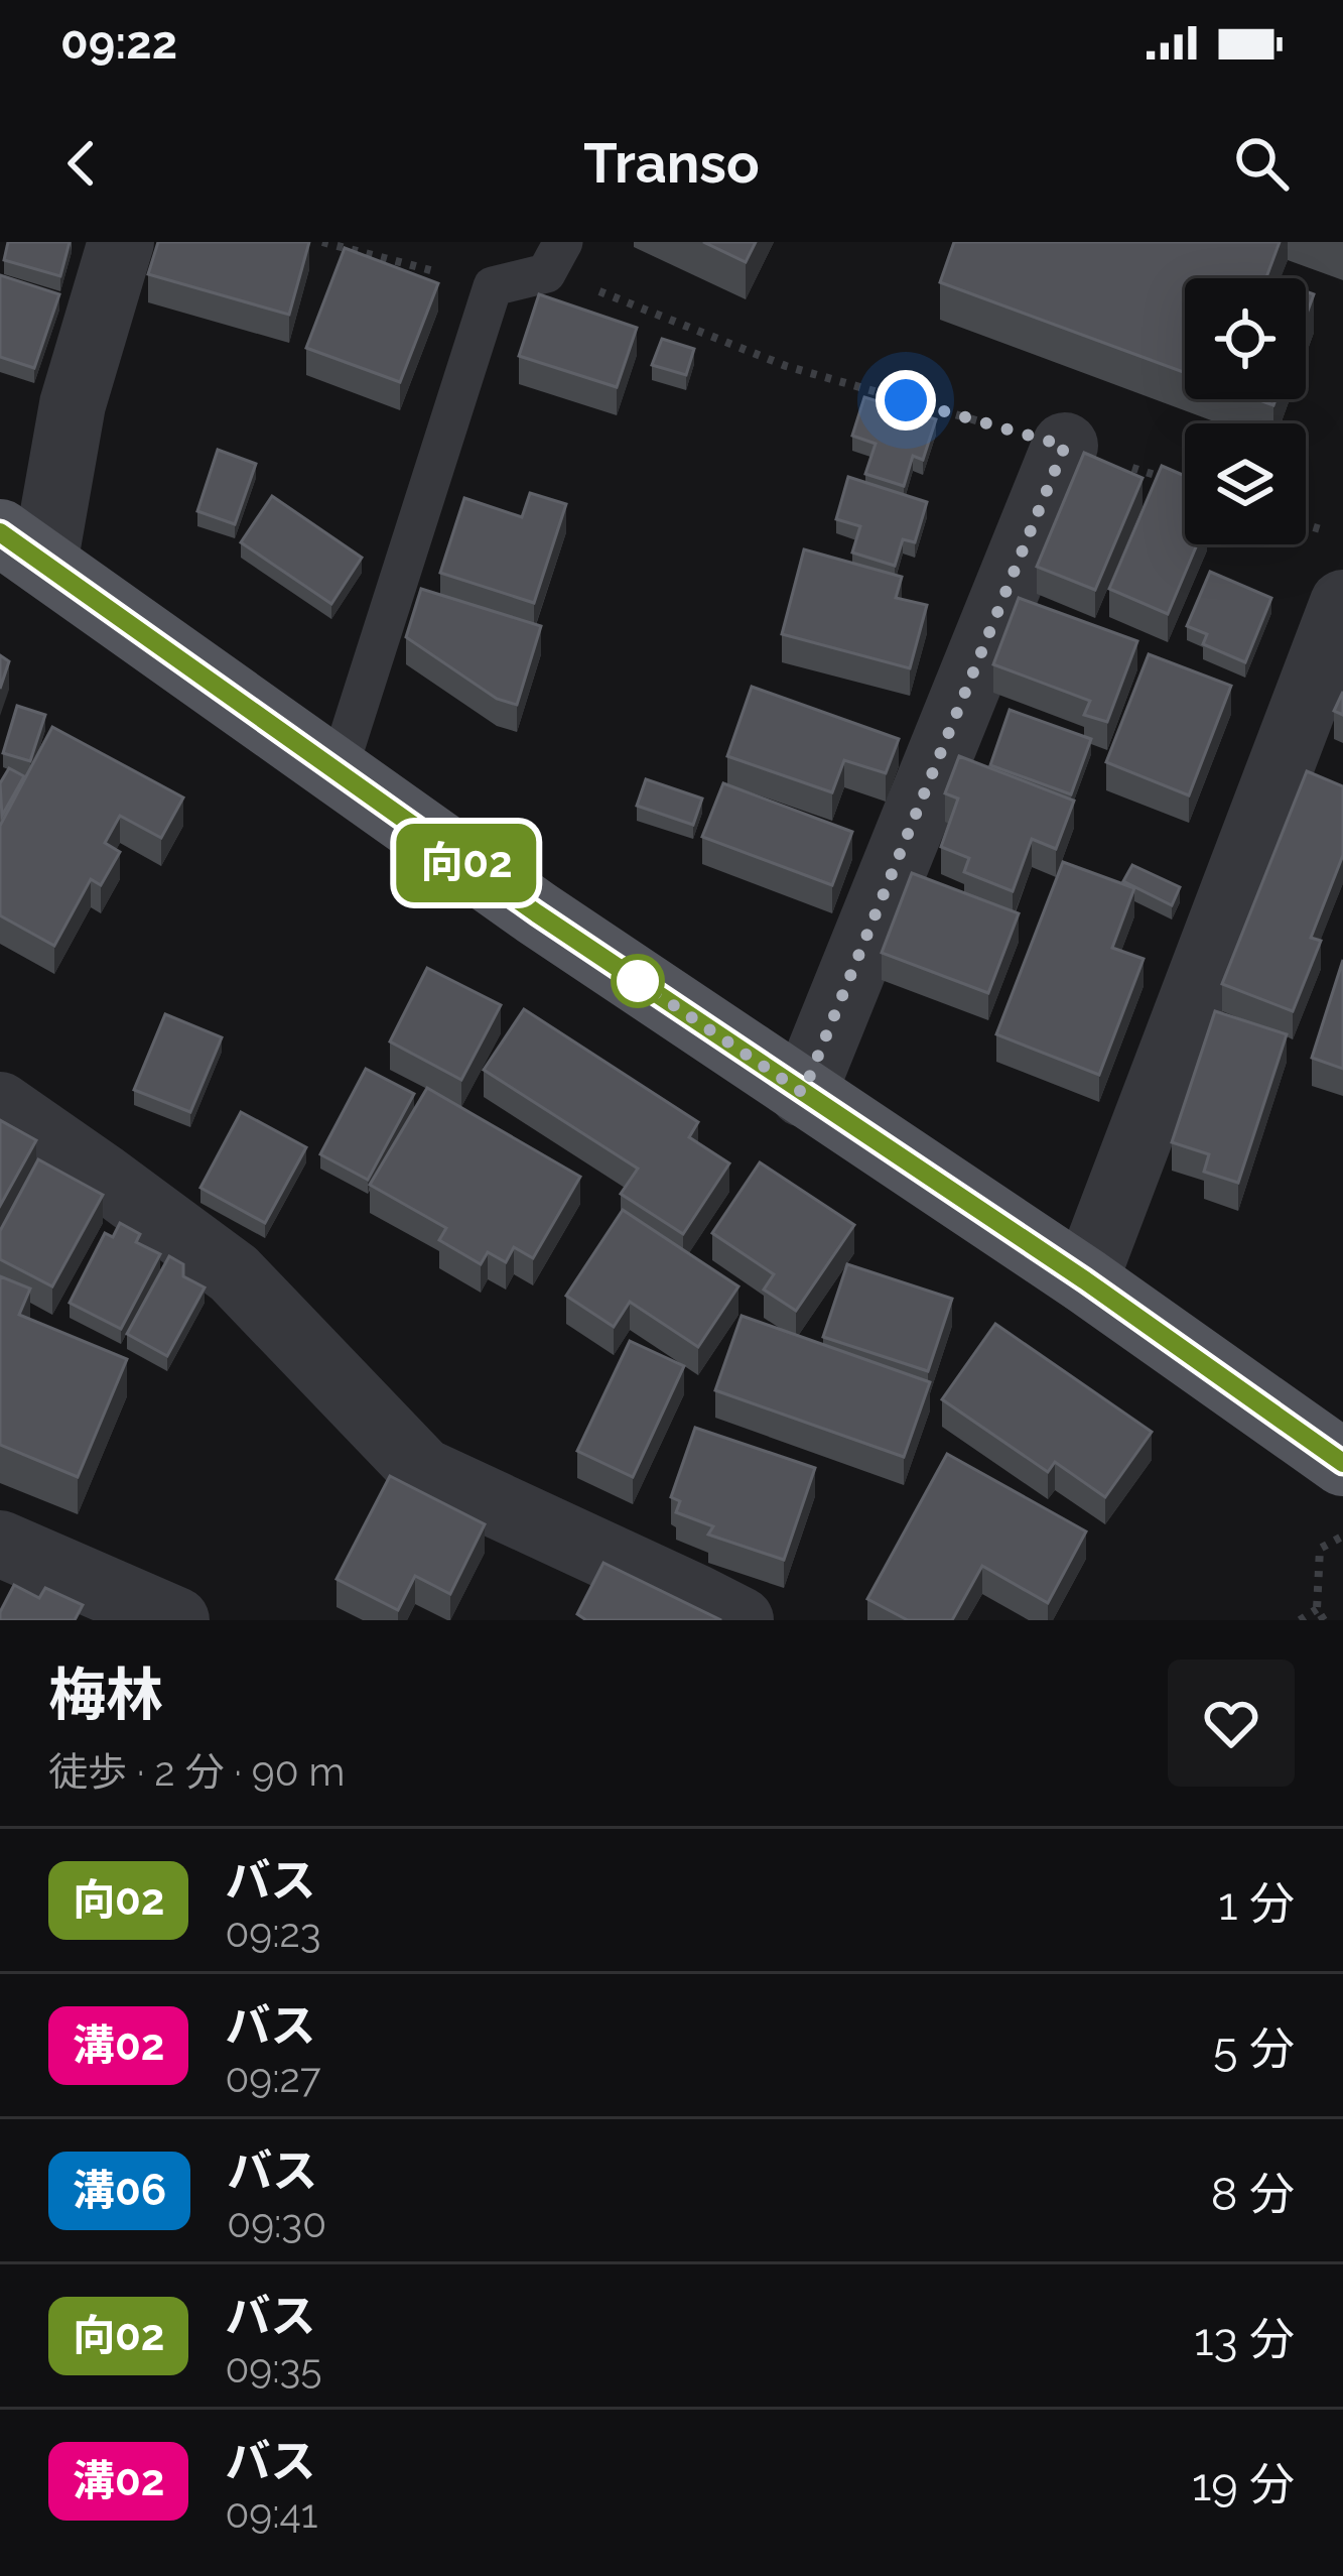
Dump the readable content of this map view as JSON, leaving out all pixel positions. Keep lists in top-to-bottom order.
{
  "lines": ["bus line 向02"],
  "page": {
    "status": "09:22",
    "header": "Transo",
    "on_map": "向02",
    "heading": ["梅林", "徒歩 · 2 分 · 90 m"],
    "list": [
      {
        "mark": "向02",
        "name": "バス",
        "note": "09:23",
        "value": "1 分"
      },
      {
        "mark": "溝02",
        "name": "バス",
        "note": "09:27",
        "value": "5 分"
      },
      {
        "mark": "溝06",
        "name": "バス",
        "note": "09:30",
        "value": "8 分"
      },
      {
        "mark": "向02",
        "name": "バス",
        "note": "09:35",
        "value": "13 分"
      },
      {
        "mark": "溝02",
        "name": "バス",
        "note": "09:41",
        "value": "19 分"
      }
    ]
  }
}
